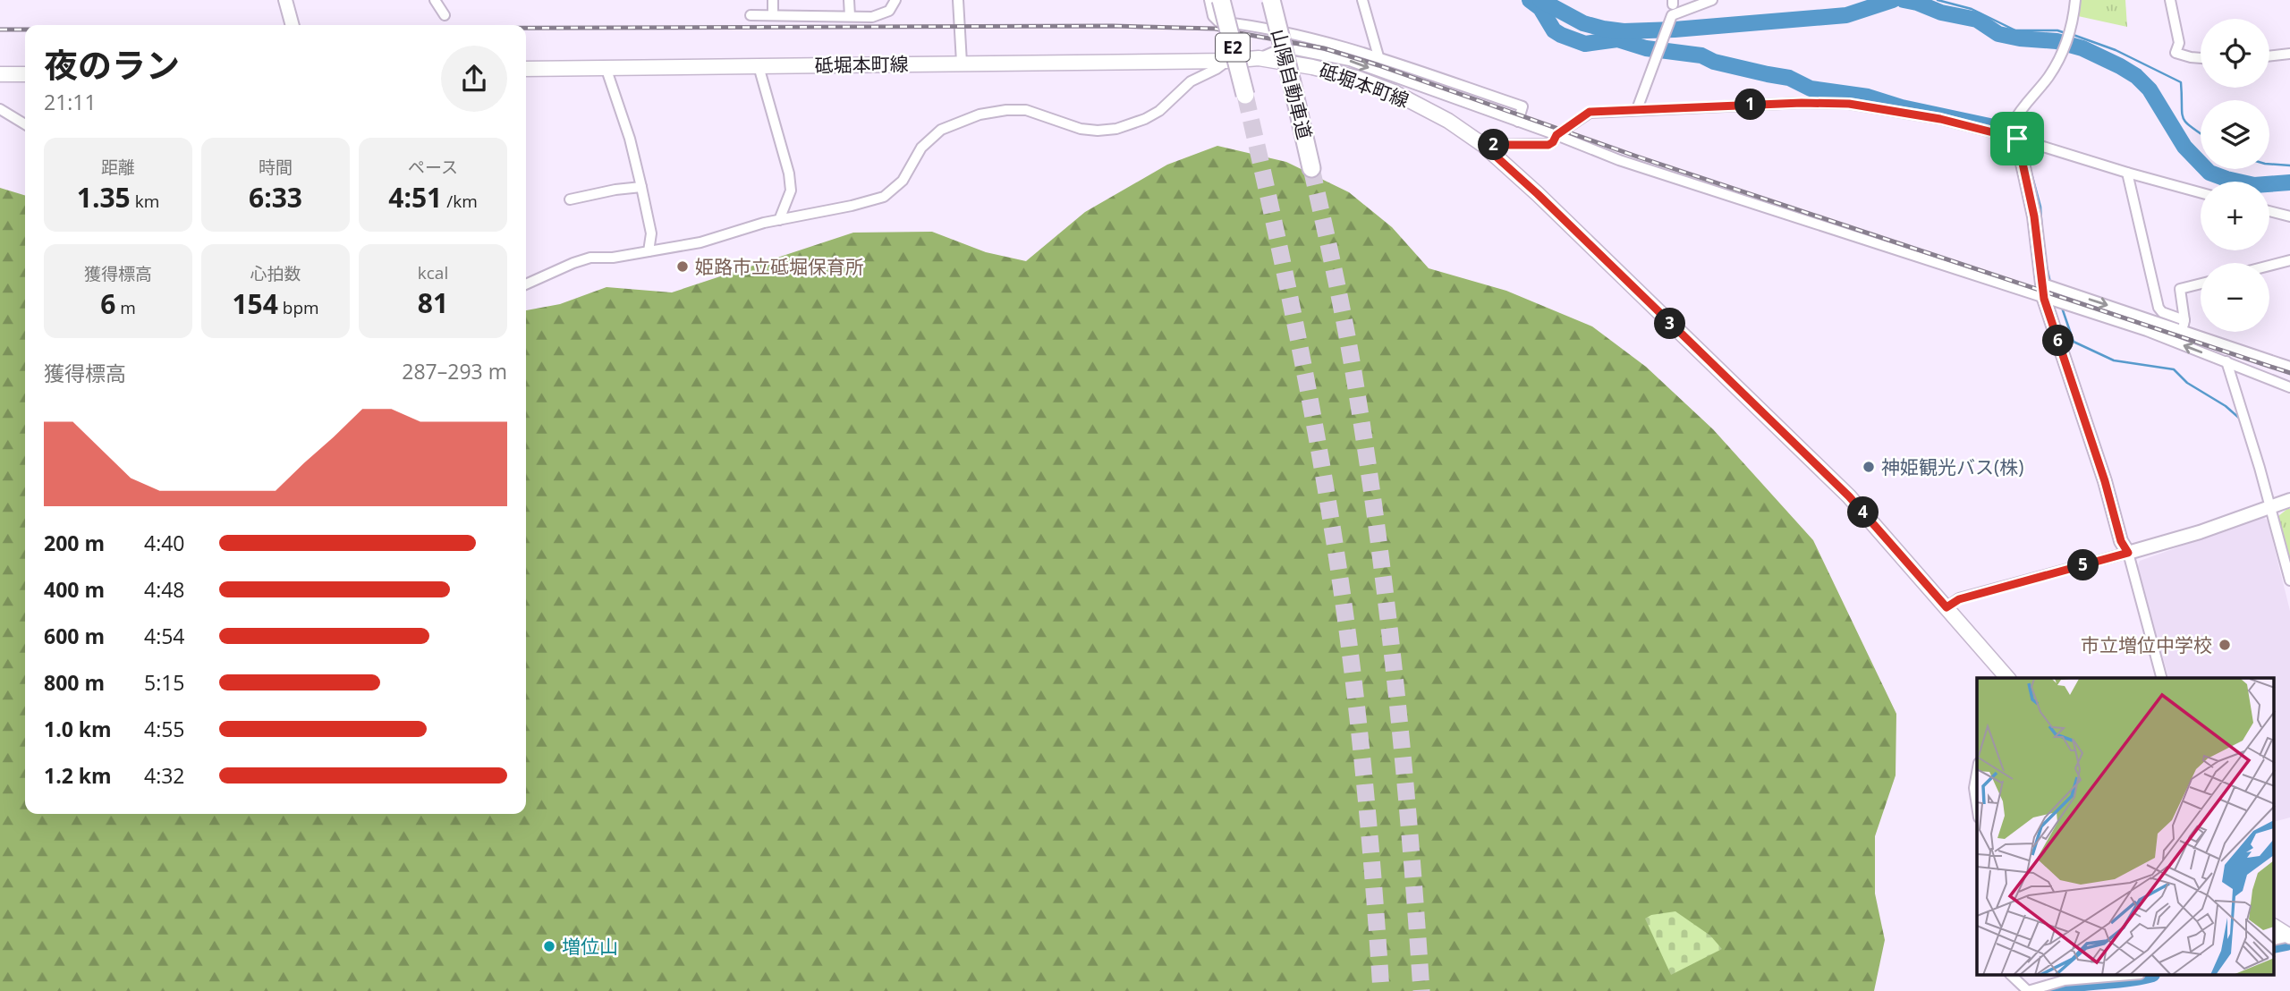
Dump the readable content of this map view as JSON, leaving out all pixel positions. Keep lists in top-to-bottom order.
{
  "streets": {
    "highway": ["E2", "山陽自動車道"],
    "main road": ["砥堀本町線"]
  },
  "places": [
    "姫路市立砥堀保育所",
    "神姫観光バス(株)",
    "市立増位中学校",
    "増位山"
  ],
  "page": {
    "map_buttons": ["+", "−"],
    "heading": ["夜のラン", "21:11"],
    "pins": [
      "1",
      "2",
      "3",
      "6",
      "4",
      "5"
    ],
    "stats": [
      ["距離", "1.35 km"],
      ["時間", "6:33"],
      ["ペース", "4:51 /km"],
      ["獲得標高", "6 m"],
      ["心拍数", "154 bpm"],
      ["kcal", "81"]
    ],
    "chart": ["獲得標高", "287–293 m"],
    "list": [
      {
        "name": "200 m",
        "note": "4:40"
      },
      {
        "name": "400 m",
        "note": "4:48"
      },
      {
        "name": "600 m",
        "note": "4:54"
      },
      {
        "name": "800 m",
        "note": "5:15"
      },
      {
        "name": "1.0 km",
        "note": "4:55"
      },
      {
        "name": "1.2 km",
        "note": "4:32"
      }
    ]
  }
}
